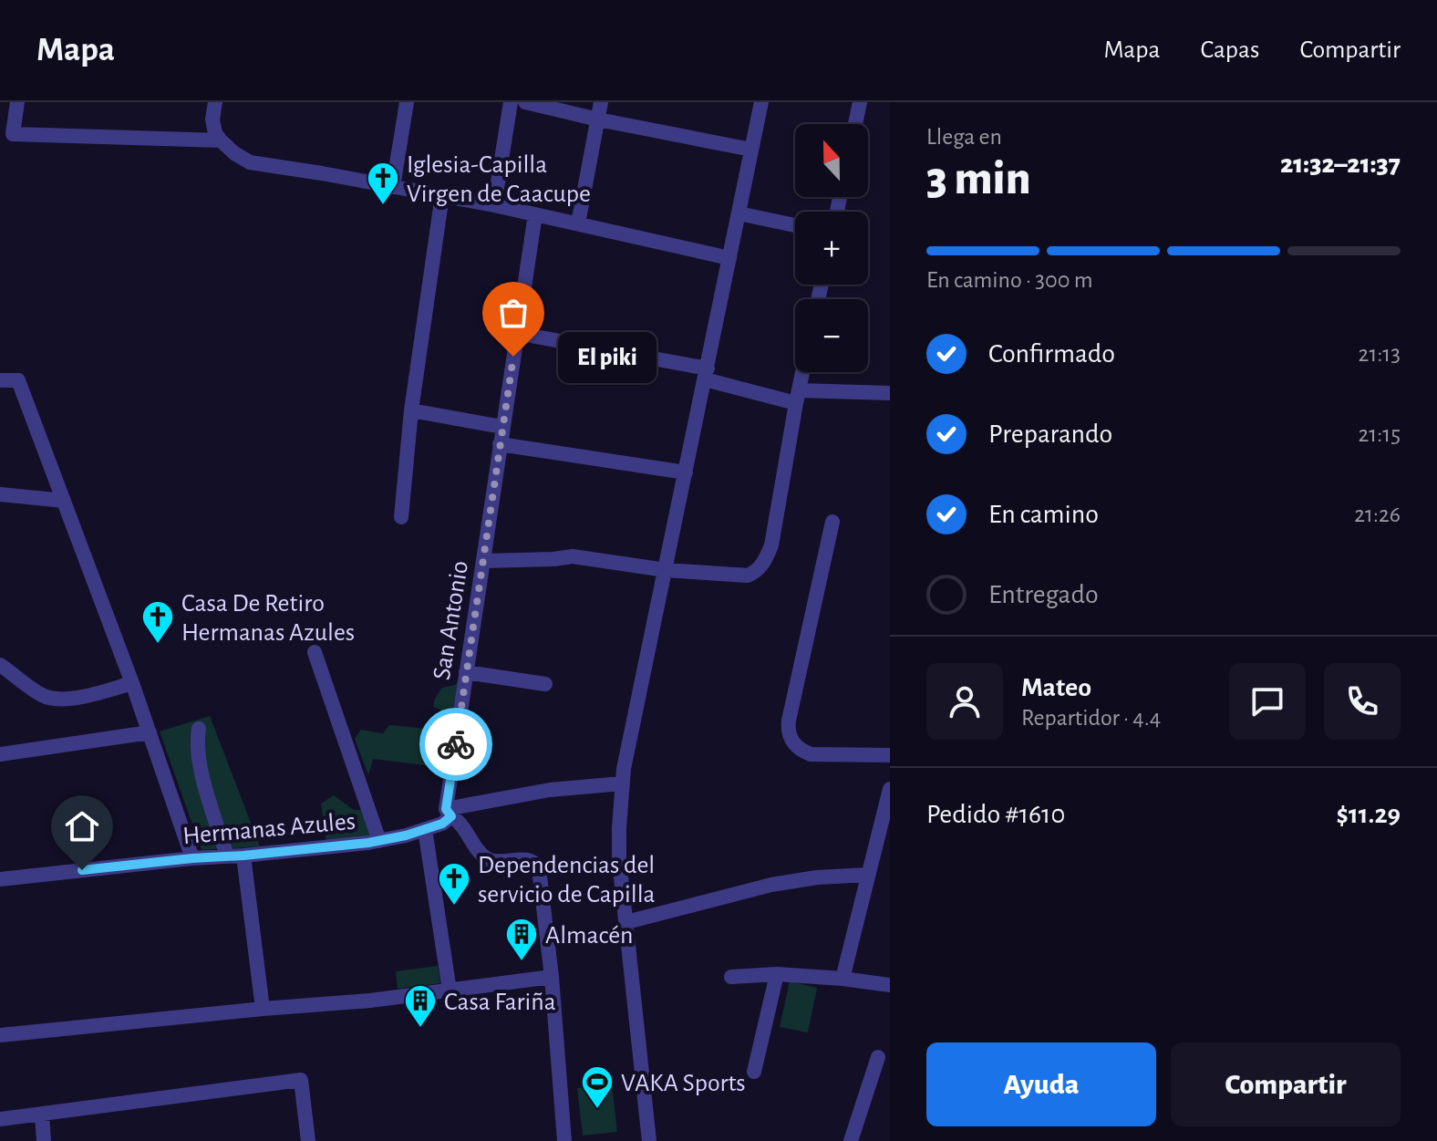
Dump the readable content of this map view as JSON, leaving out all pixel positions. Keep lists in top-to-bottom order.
{
  "streets": {
    "street": ["San Antonio", "Hermanas Azules"]
  },
  "crossings": [
    ["San Antonio", "Hermanas Azules"]
  ],
  "places": {
    "church": ["Iglesia-Capilla Virgen de Caacupe", "Casa De Retiro Hermanas Azules", "Dependencias del servicio de Capilla"],
    "other": ["El piki"],
    "building": ["Almacén", "Casa Fariña"],
    "sports": ["VAKA Sports"]
  },
  "north": "top",
  "page": {
    "header": "Mapa",
    "nav": ["Mapa", "Capas", "Compartir"],
    "heading": ["3 min", "Llega en", "21:32–21:37"],
    "panel": [
      "Mateo",
      "Repartidor · 4.4",
      "Pedido #1610",
      "$11.29"
    ],
    "map_buttons": ["+", "−"],
    "bar": "En camino · 300 m",
    "list": [
      ["Confirmado", "21:13"],
      ["Preparando", "21:15"],
      ["En camino", "21:26"],
      "Entregado"
    ],
    "bubble": "El piki",
    "buttons": ["Ayuda", "Compartir"]
  }
}
